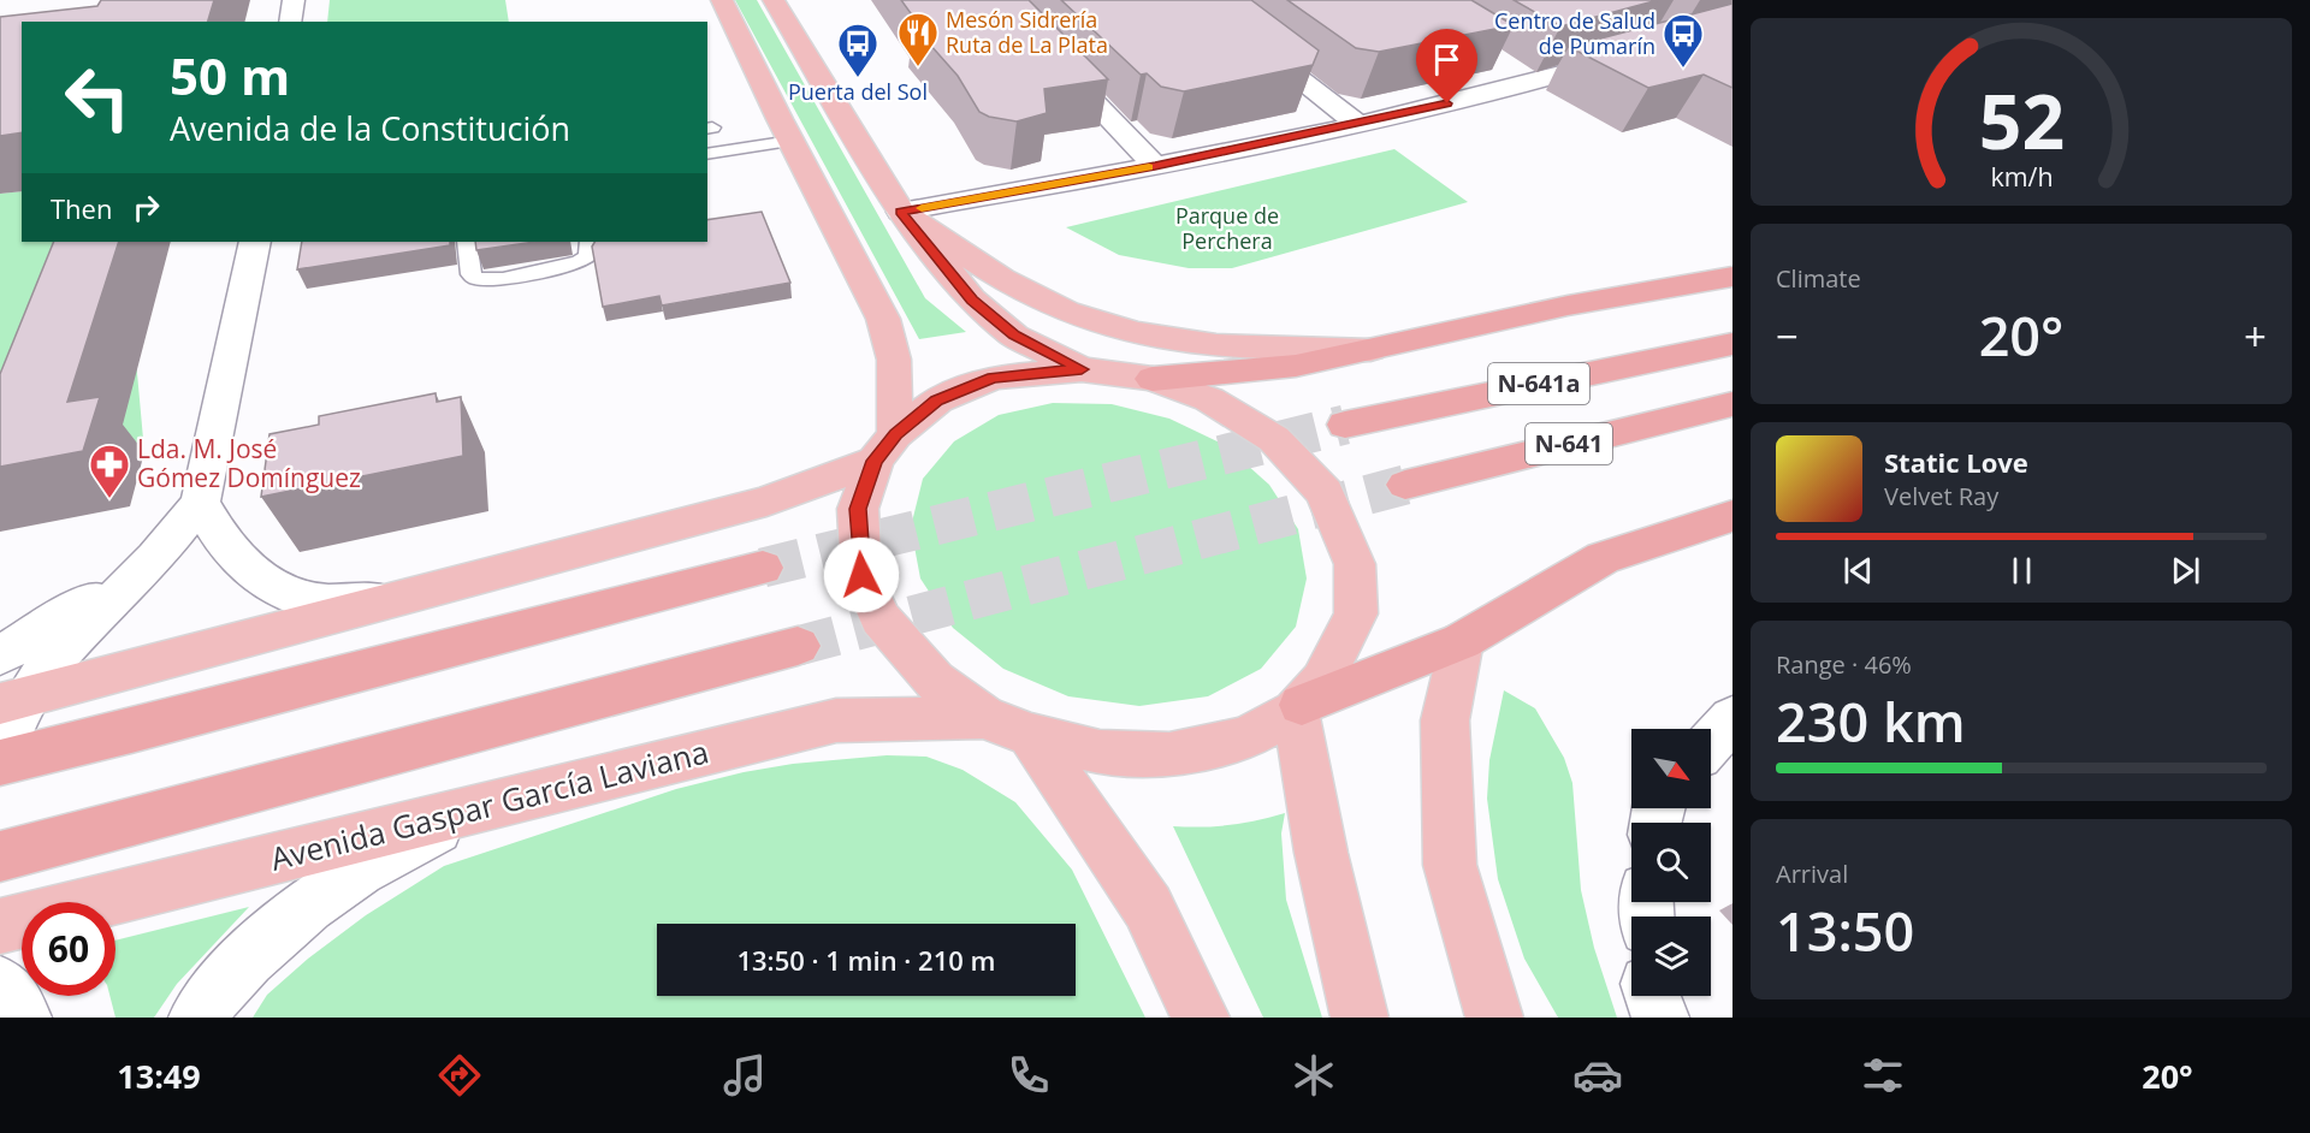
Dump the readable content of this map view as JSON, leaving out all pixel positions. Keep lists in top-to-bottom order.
{
  "streets": {
    "highway": ["N-641a", "N-641"],
    "main road": ["Avenida Gaspar García Laviana"]
  },
  "parks": ["Parque de Perchera"],
  "places": {
    "restaurant": ["Mesón Sidrería Ruta de La Plata"],
    "bus stop": ["Centro de Salud de Pumarín", "Puerta del Sol"],
    "pharmacy": ["Lda. M. José Gómez Domínguez"]
  },
  "north": "bottom right",
  "page": {
    "turn": ["50 m", "Avenida de la Constitución"],
    "then": "Then",
    "tile": [
      "Climate",
      ["Range · 46%", "230 km"],
      ["Arrival", "13:50"]
    ],
    "heat": ["−", "20°", "+"],
    "song": ["Static Love", "Velvet Ray"],
    "limit": "60",
    "trip": "13:50 · 1 min · 210 m",
    "tabs": ["13:49", "20°"],
    "gauge": ["52", "km/h"]
  }
}
